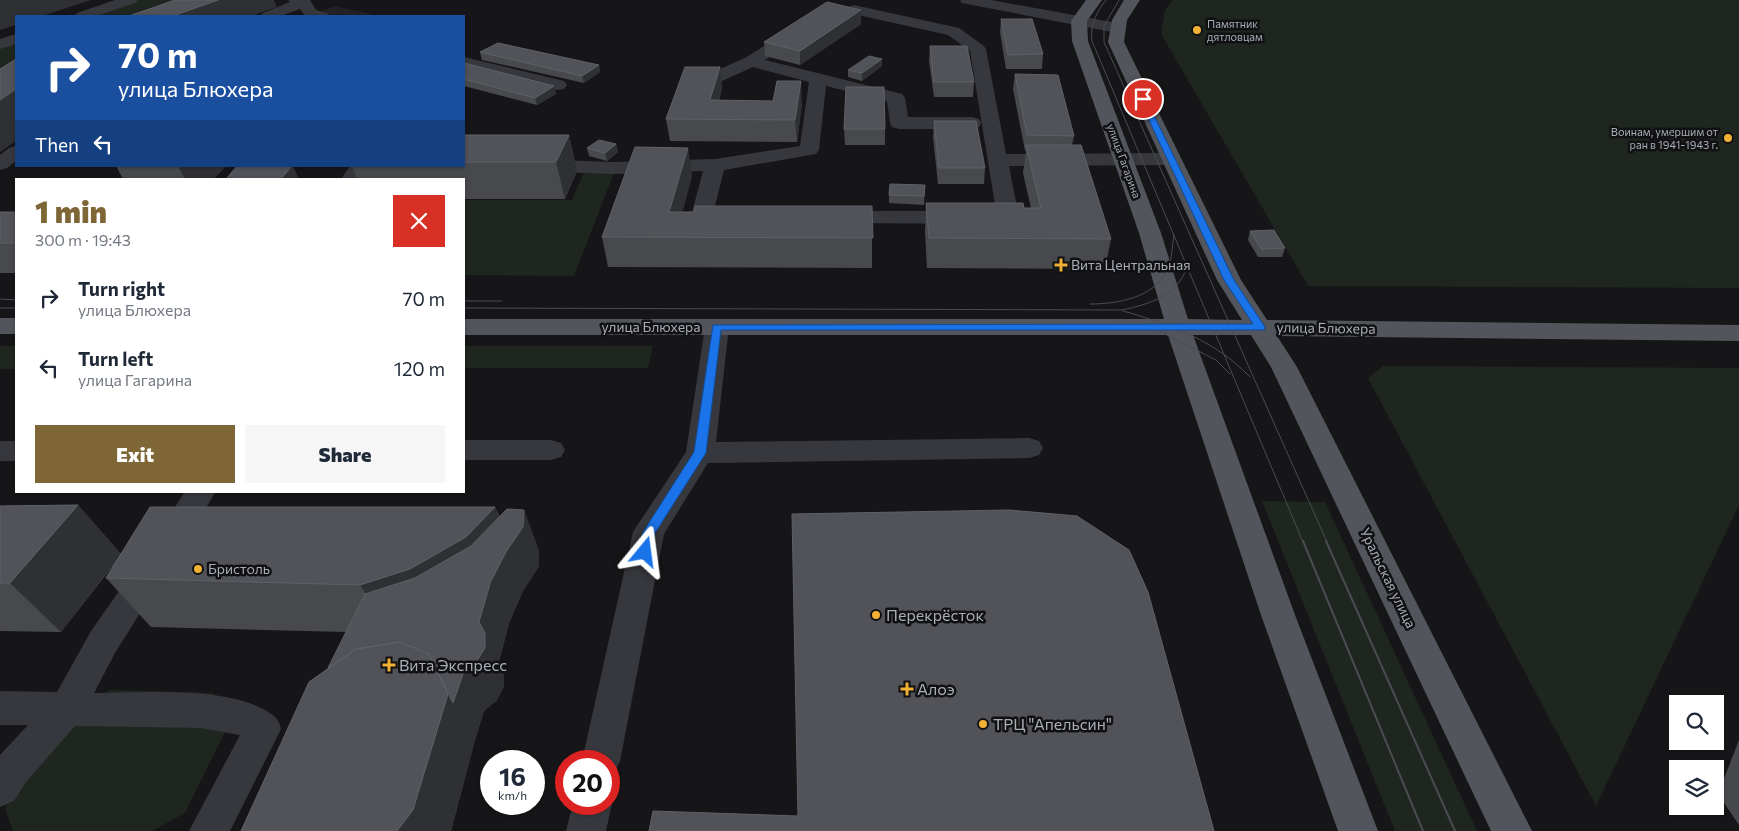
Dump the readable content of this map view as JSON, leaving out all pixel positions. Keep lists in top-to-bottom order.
{
  "streets": {
    "main road": ["улица Гагарина", "улица Блюхера", "Уральская улица"]
  },
  "crossings": [
    ["улица Гагарина", "улица Блюхера"],
    ["улица Блюхера", "Уральская улица"]
  ],
  "places": {
    "other": [
      "Памятник дятловцам",
      "Воинам, умершим от ран в 1941-1943 г.",
      "Бристоль",
      "Перекрёсток",
      "ТРЦ \"Апельсин\""
    ],
    "health": ["Вита Центральная", "Вита Экспресс", "Алоэ"]
  },
  "page": {
    "turn": ["70 m", "улица Блюхера"],
    "then": "Then",
    "heading": ["1 min", "300 m · 19:43"],
    "list": [
      {
        "name": "Turn right",
        "note": "улица Блюхера",
        "value": "70 m"
      },
      {
        "name": "Turn left",
        "note": "улица Гагарина",
        "value": "120 m"
      }
    ],
    "buttons": ["Exit", "Share"],
    "speed": "16 km/h",
    "limit": "20"
  }
}
